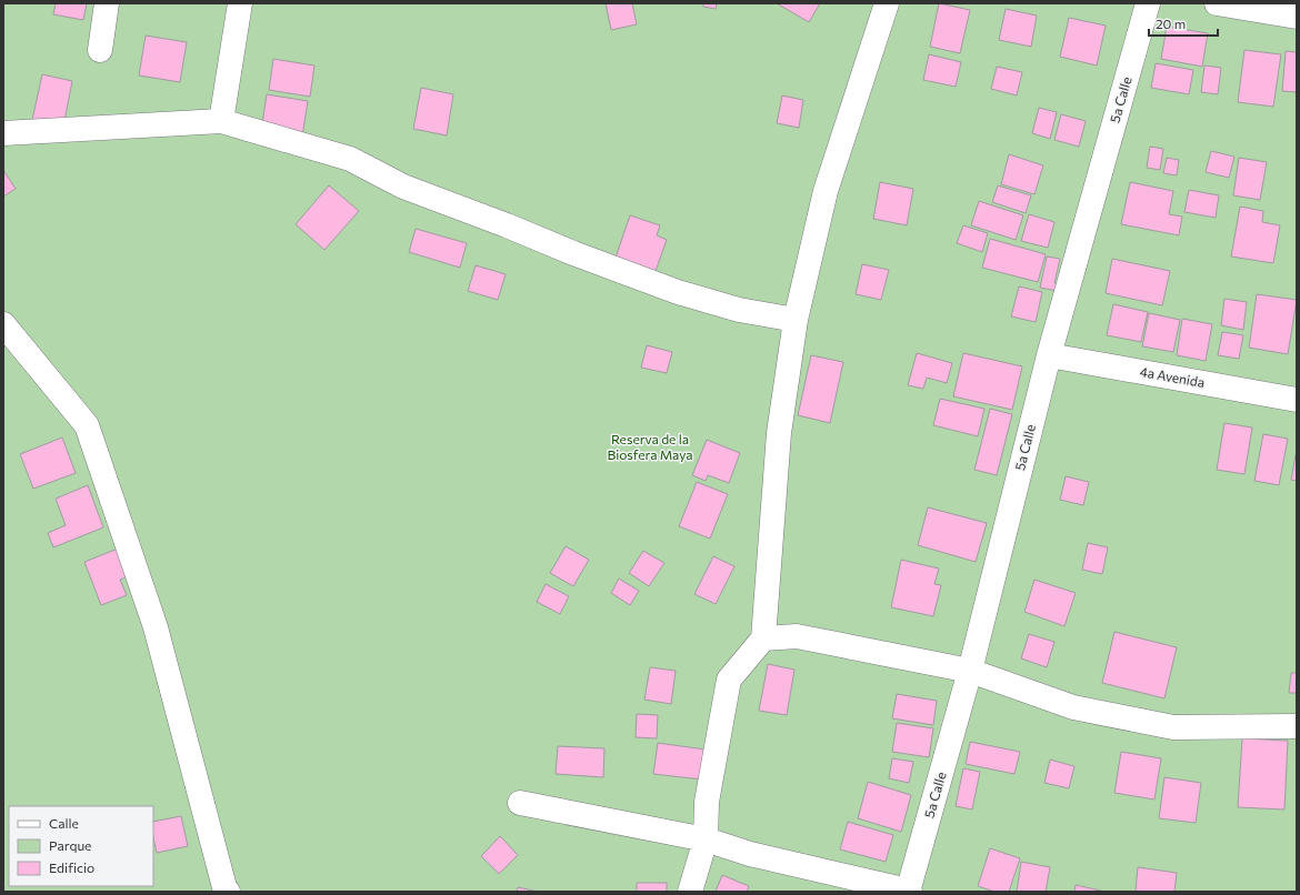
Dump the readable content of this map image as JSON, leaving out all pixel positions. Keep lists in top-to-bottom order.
{
  "streets": {
    "street": ["5a Calle", "4a Avenida"]
  },
  "crossings": [
    ["5a Calle", "4a Avenida"]
  ],
  "parks": ["Reserva de la Biosfera Maya"],
  "legend": ["Calle", "Parque", "Edificio"],
  "scale_bar": "20 m"
}
